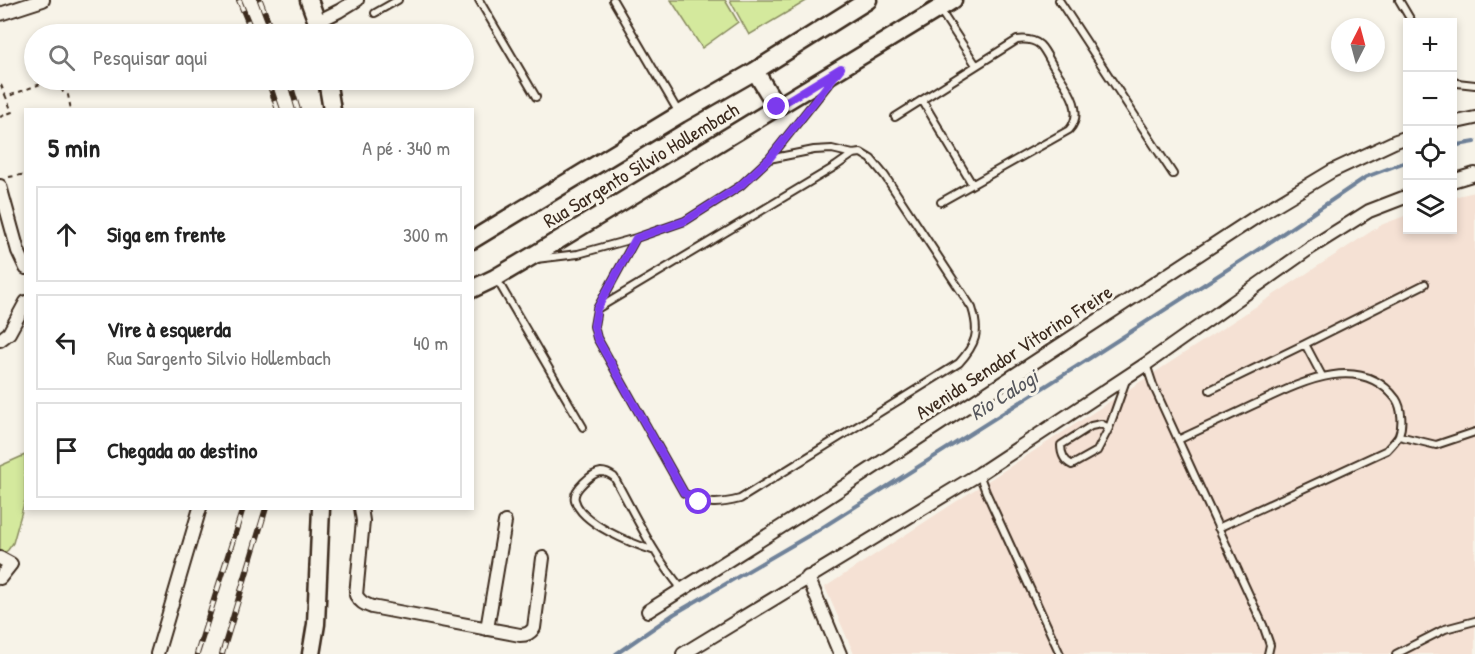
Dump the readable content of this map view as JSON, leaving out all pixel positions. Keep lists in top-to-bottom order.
{
  "streets": {
    "main road": ["Rua Sargento Silvio Hollembach"],
    "street": ["Avenida Senador Vitorino Freire"]
  },
  "water": ["Rio Calogi"],
  "north": "top",
  "page": {
    "map_buttons": ["+", "−"],
    "search": "Pesquisar aqui",
    "heading": ["5 min", "A pé · 340 m"],
    "list": [
      ["Siga em frente", "300 m"],
      ["Vire à esquerda", "Rua Sargento Silvio Hollembach", "40 m"],
      "Chegada ao destino"
    ]
  }
}
